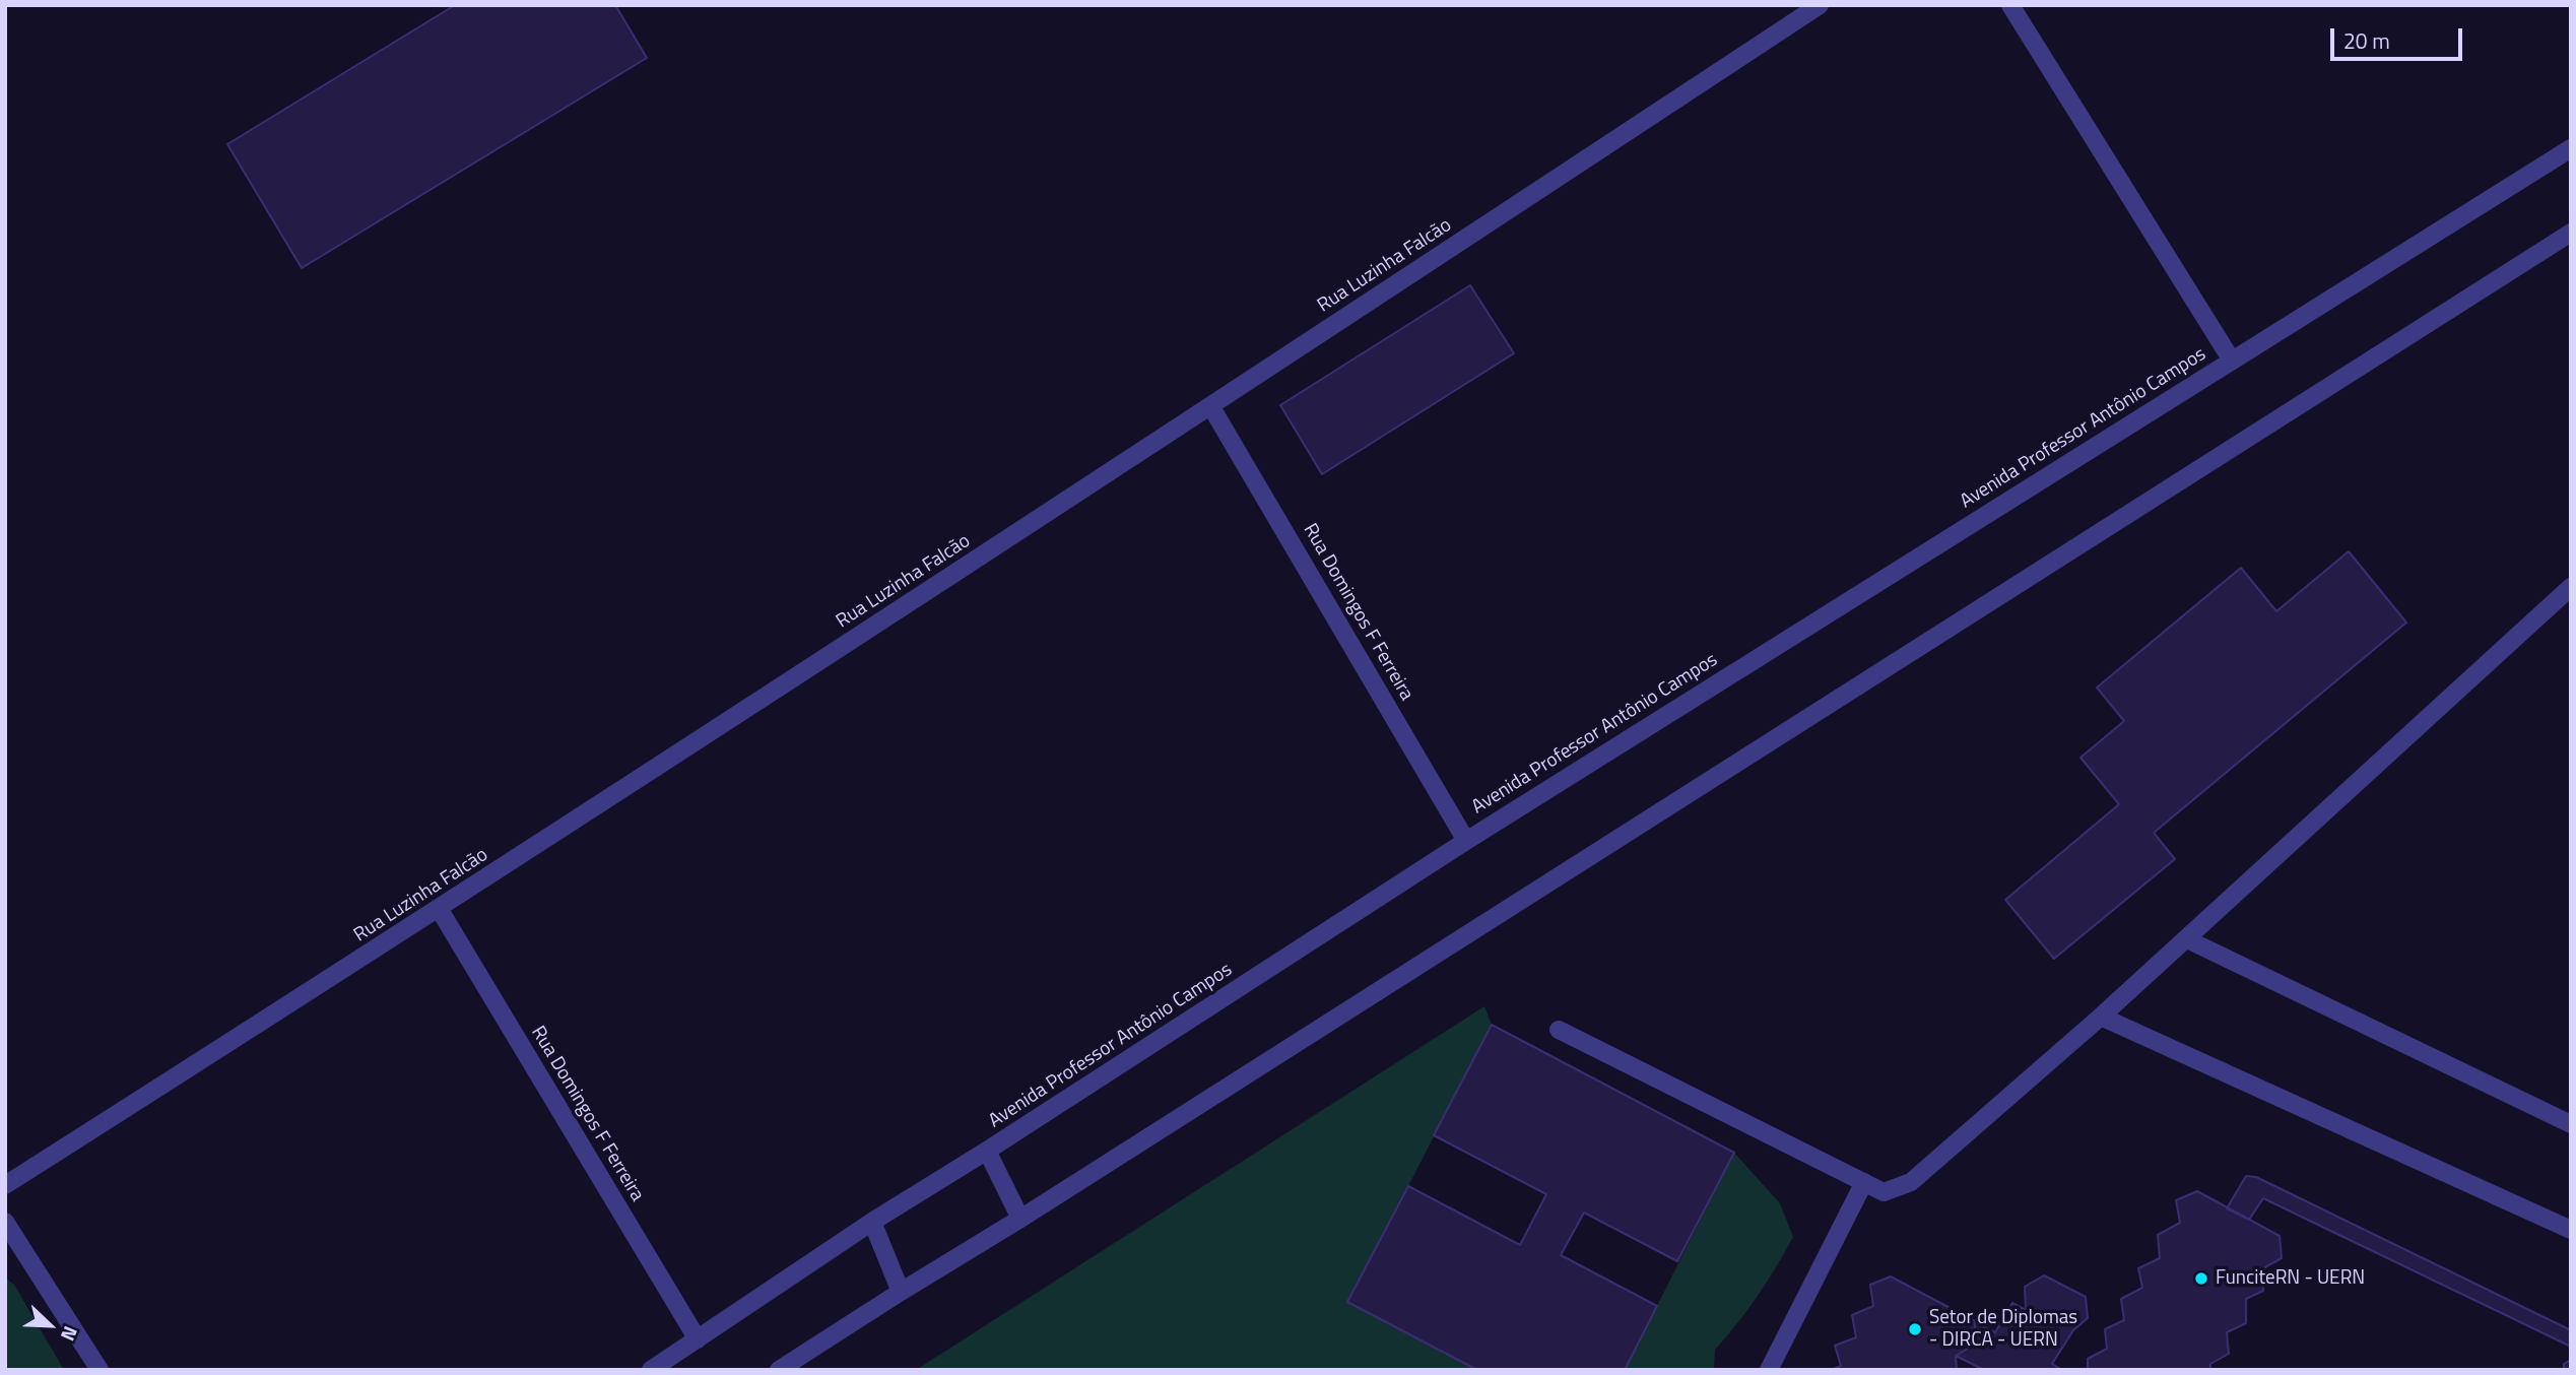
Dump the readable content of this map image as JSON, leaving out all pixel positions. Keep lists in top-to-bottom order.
{
  "streets": {
    "street": ["Rua Luzinha Falcão", "Avenida Professor Antônio Campos", "Rua Domingos F Ferreira"]
  },
  "crossings": [
    ["Rua Luzinha Falcão", "Rua Domingos F Ferreira"],
    ["Avenida Professor Antônio Campos", "Rua Domingos F Ferreira"]
  ],
  "places": ["FunciteRN - UERN", "Setor de Diplomas - DIRCA - UERN"],
  "scale_bar": "20 m",
  "north": "bottom right"
}
